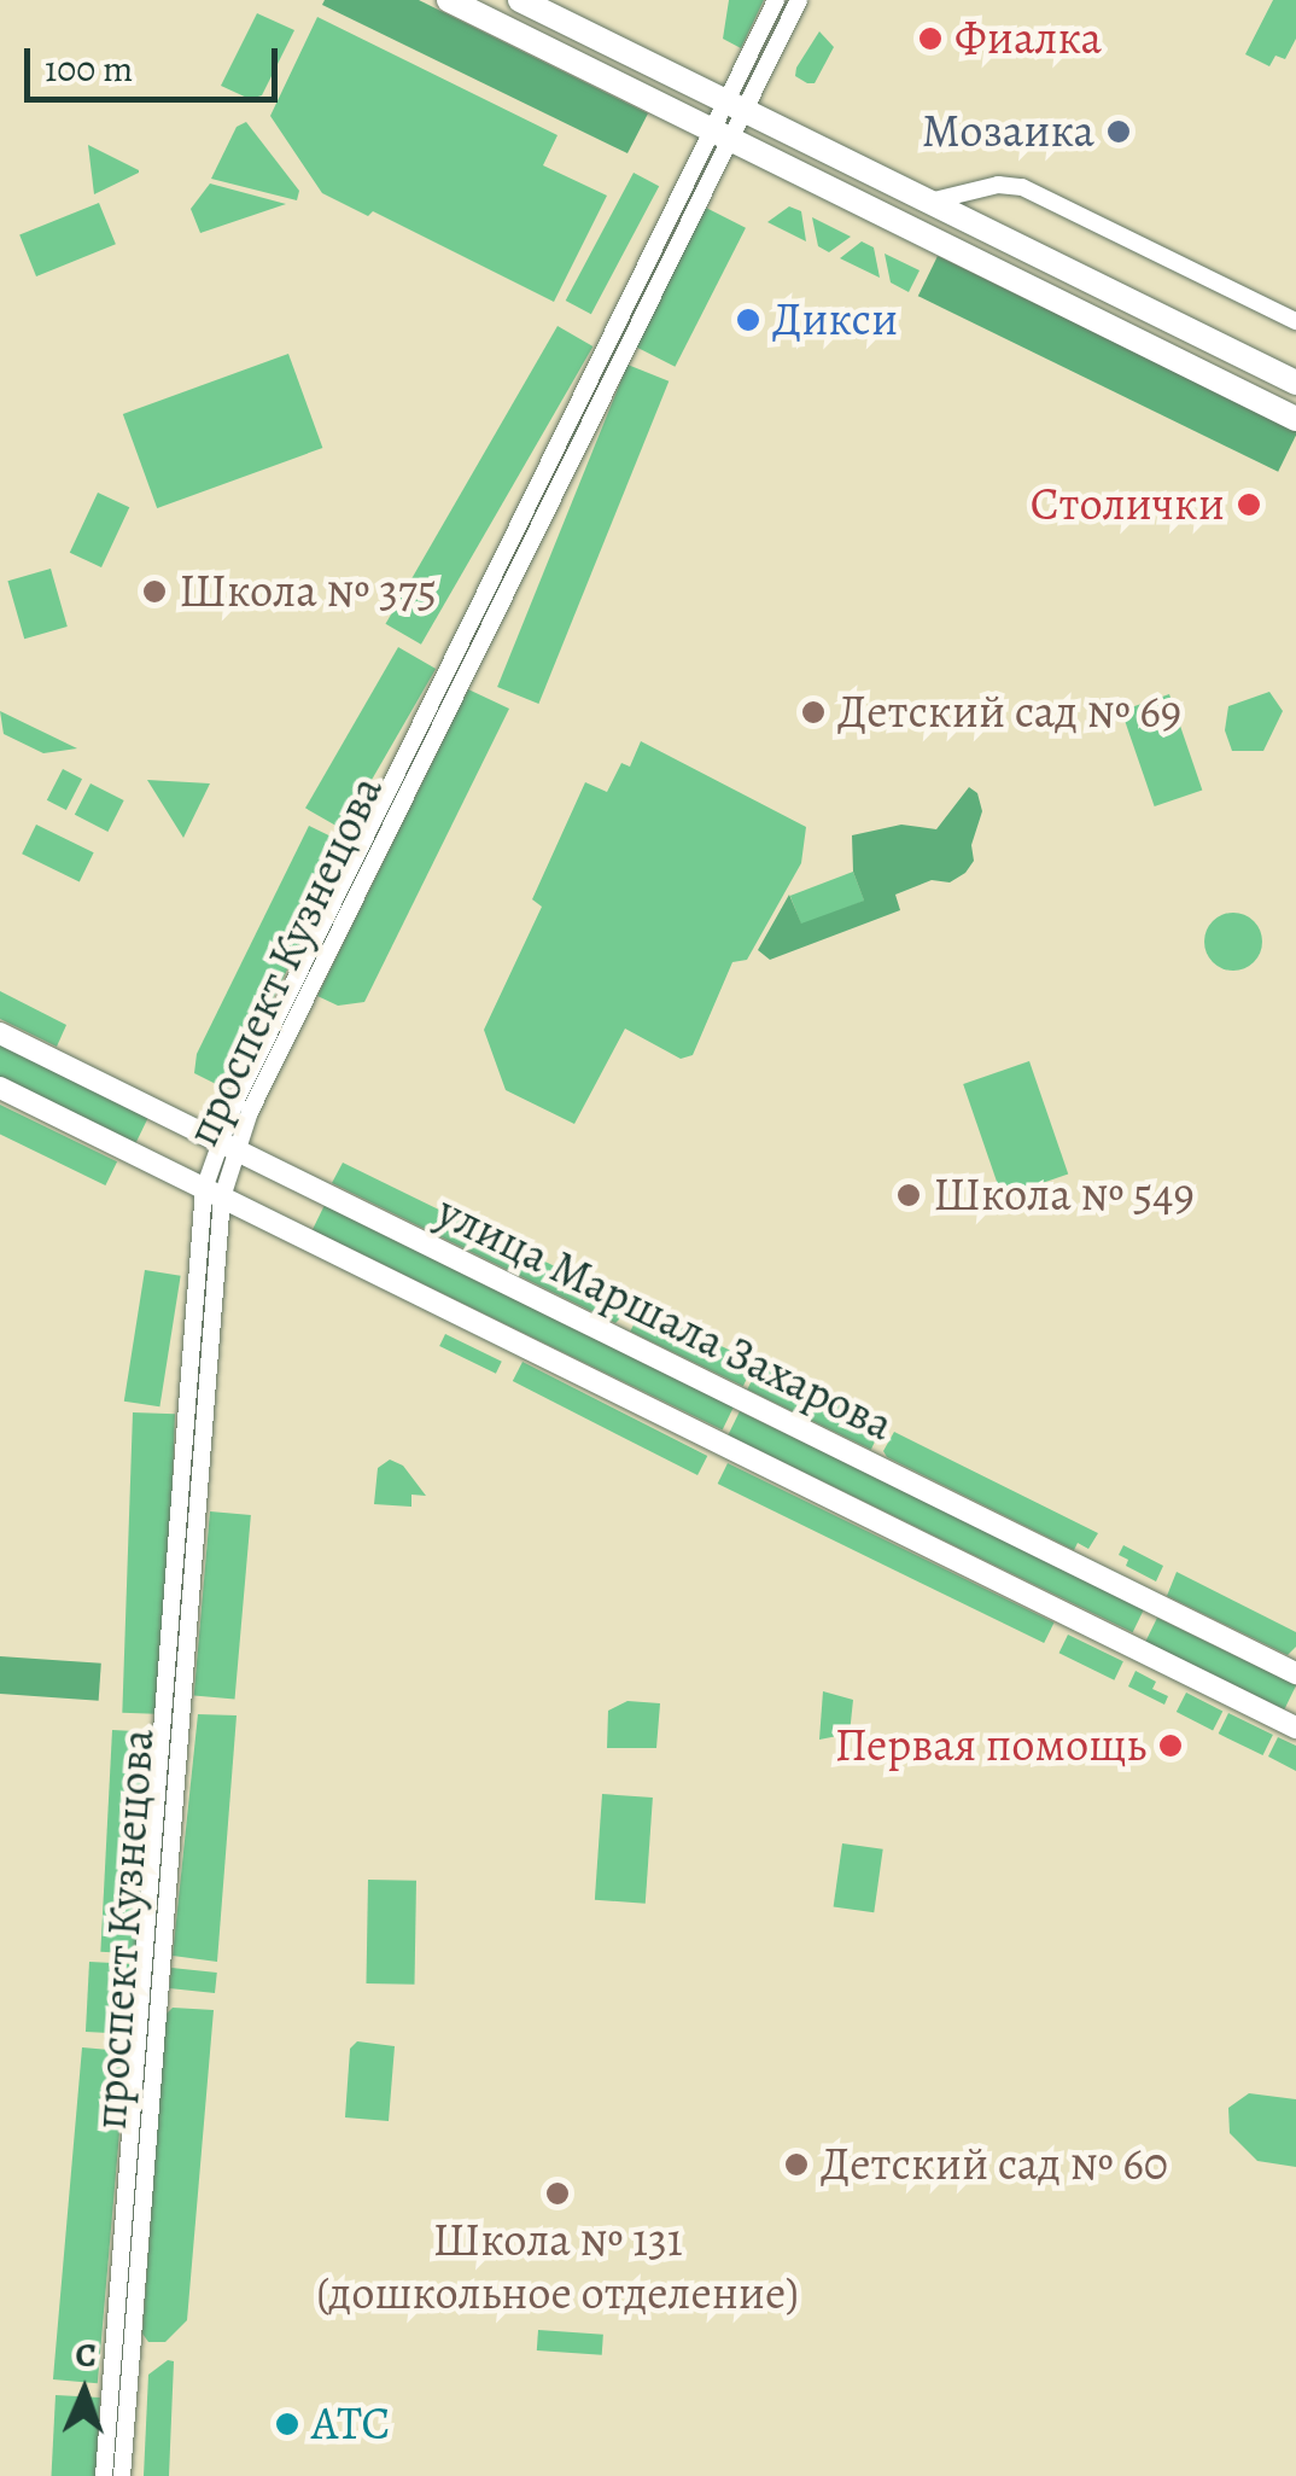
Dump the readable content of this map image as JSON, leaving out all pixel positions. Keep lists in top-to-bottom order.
{
  "streets": {
    "street": ["проспект Кузнецова", "улица Маршала Захарова"]
  },
  "crossings": [
    ["проспект Кузнецова", "улица Маршала Захарова"]
  ],
  "places": [
    "Фиалка",
    "Мозаика",
    "Дикси",
    "Столички",
    "Школа № 375",
    "Детский сад № 69",
    "Школа № 549",
    "Первая помощь",
    "Детский сад № 60",
    "Школа № 131 (дошкольное отделение)",
    "АТС"
  ],
  "scale_bar": "100 m",
  "north": "top"
}
